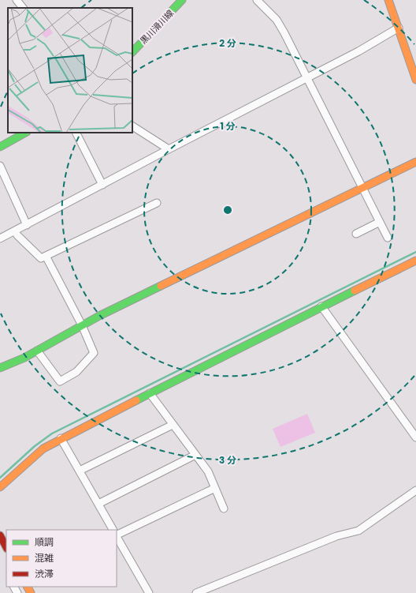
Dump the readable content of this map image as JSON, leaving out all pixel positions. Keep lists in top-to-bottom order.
{
  "streets": {
    "street": ["黒川滑川線"]
  },
  "legend": ["順調", "混雑", "渋滞"],
  "rings": ["2 分", "1 分", "3 分"]
}
